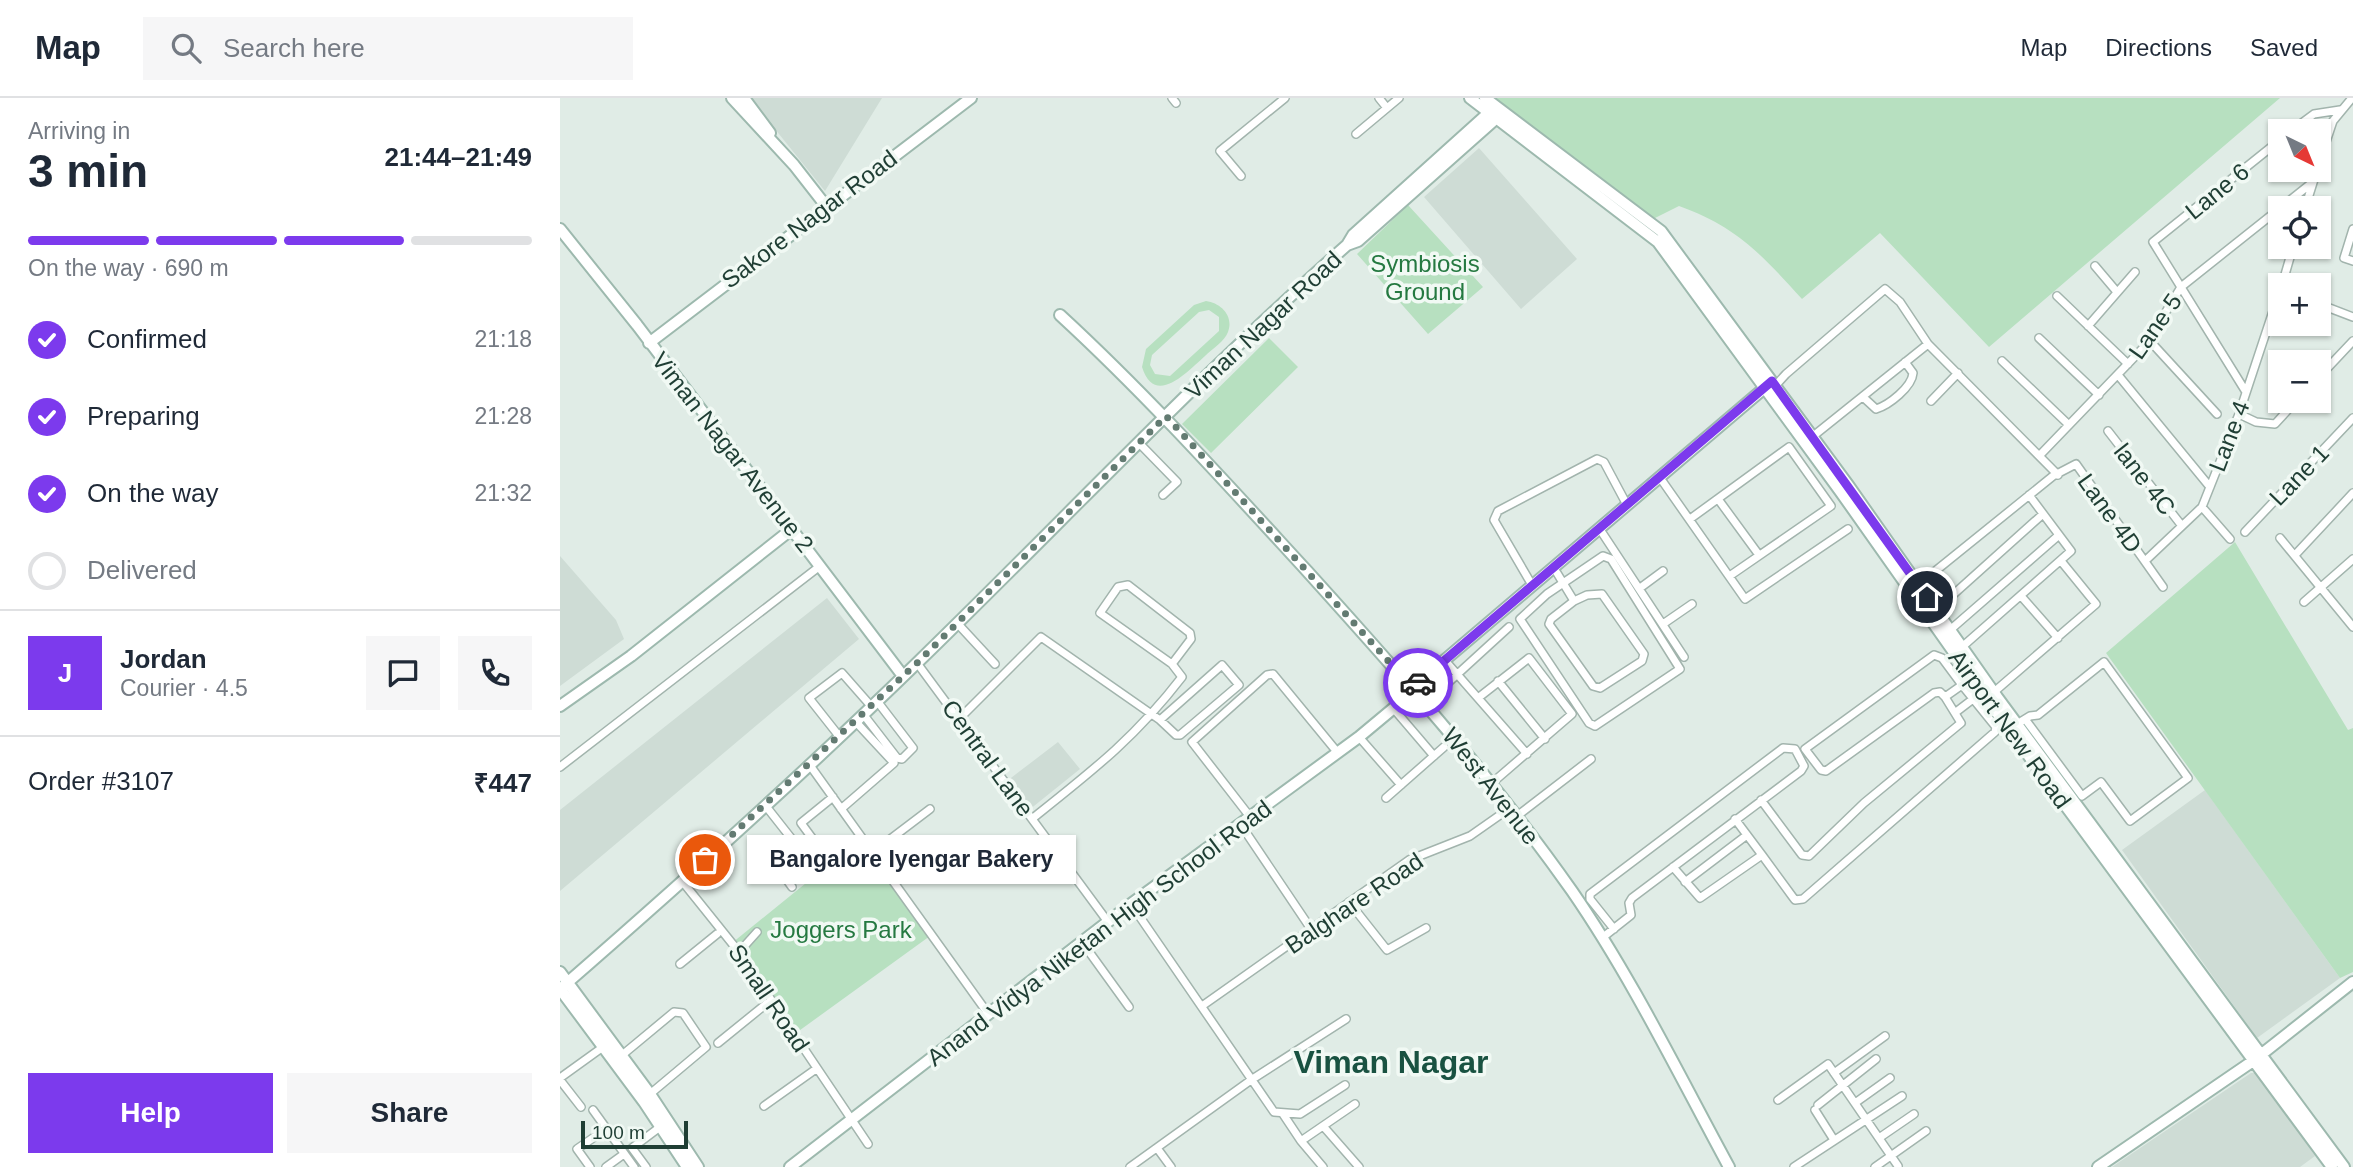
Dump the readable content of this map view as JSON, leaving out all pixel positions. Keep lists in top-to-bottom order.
{
  "streets": {
    "street": [
      "Lane 6",
      "Sakore Nagar Road",
      "Viman Nagar Road",
      "Lane 5",
      "Lane 4",
      "Viman Nagar Avenue 2",
      "Lane 1",
      "lane 4C",
      "Lane 4D",
      "Airport New Road",
      "Central Lane",
      "West Avenue",
      "Balghare Road",
      "Anand Vidya Niketan High School Road",
      "Small Road"
    ]
  },
  "crossings": [
    ["Lane 6", "Lane 5"],
    ["Sakore Nagar Road", "Viman Nagar Avenue 2"],
    ["Viman Nagar Road", "Viman Nagar Avenue 2"],
    ["Viman Nagar Road", "Airport New Road"],
    ["Viman Nagar Road", "Central Lane"],
    ["Viman Nagar Road", "West Avenue"],
    ["Viman Nagar Road", "Small Road"],
    ["Lane 4", "lane 4C"],
    ["Lane 4", "Lane 4D"],
    ["Central Lane", "Anand Vidya Niketan High School Road"],
    ["West Avenue", "Balghare Road"],
    ["West Avenue", "Anand Vidya Niketan High School Road"],
    ["Anand Vidya Niketan High School Road", "Small Road"]
  ],
  "districts": ["Viman Nagar"],
  "parks": ["Symbiosis Ground", "Joggers Park"],
  "places": ["Bangalore Iyengar Bakery"],
  "scale_bar": "100 m",
  "north": "bottom right",
  "page": {
    "header": "Map",
    "search": "Search here",
    "nav": ["Map", "Directions", "Saved"],
    "heading": ["3 min", "Arriving in", "21:44–21:49"],
    "panel": [
      "Jordan",
      "Courier · 4.5",
      "Order #3107",
      "₹447"
    ],
    "map_buttons": ["+", "−"],
    "bar": "On the way · 690 m",
    "list": [
      ["Confirmed", "21:18"],
      ["Preparing", "21:28"],
      ["On the way", "21:32"],
      "Delivered"
    ],
    "round": "J",
    "bubble": "Bangalore Iyengar Bakery",
    "buttons": ["Help", "Share"],
    "scale": "100 m"
  }
}
